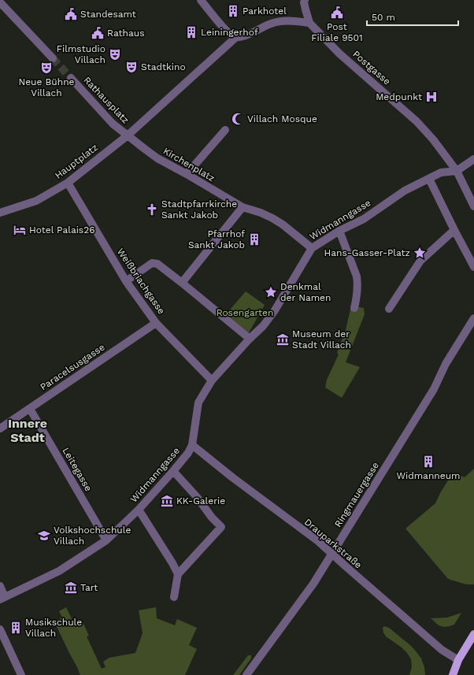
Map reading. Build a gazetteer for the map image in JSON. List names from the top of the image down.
{
  "streets": {
    "street": [
      "Postgasse",
      "Rathausplatz",
      "Hauptplatz",
      "Kirchenplatz",
      "Widmanngasse",
      "Weißbriachgasse",
      "Paracelsusgasse",
      "Leitegasse",
      "Ringmauergasse",
      "Drauparkstraße"
    ]
  },
  "crossings": [
    ["Postgasse", "Widmanngasse"],
    ["Rathausplatz", "Hauptplatz"],
    ["Rathausplatz", "Kirchenplatz"],
    ["Hauptplatz", "Kirchenplatz"],
    ["Hauptplatz", "Weißbriachgasse"],
    ["Kirchenplatz", "Widmanngasse"],
    ["Widmanngasse", "Weißbriachgasse"],
    ["Widmanngasse", "Leitegasse"],
    ["Widmanngasse", "Drauparkstraße"],
    ["Weißbriachgasse", "Paracelsusgasse"],
    ["Paracelsusgasse", "Leitegasse"],
    ["Ringmauergasse", "Drauparkstraße"]
  ],
  "districts": ["Innere Stadt"],
  "parks": ["Rosengarten"],
  "places": {
    "building": [
      "Parkhotel",
      "Leiningerhof",
      "Pfarrhof Sankt Jakob",
      "Widmanneum",
      "Musikschule Villach"
    ],
    "public building": ["Post Filiale 9501", "Standesamt", "Rathaus"],
    "theatre": ["Filmstudio Villach", "Stadtkino", "Neue Bühne Villach"],
    "hospital": ["Medpunkt"],
    "mosque": ["Villach Mosque"],
    "church": ["Stadtpfarrkirche Sankt Jakob"],
    "hotel": ["Hotel Palais26"],
    "place": ["Hans-Gasser-Platz", "Denkmal der Namen"],
    "museum": ["Museum der Stadt Villach", "KK-Galerie", "Tart"],
    "school or university": ["Volkshochschule Villach"]
  },
  "scale_bar": "50 m"
}
